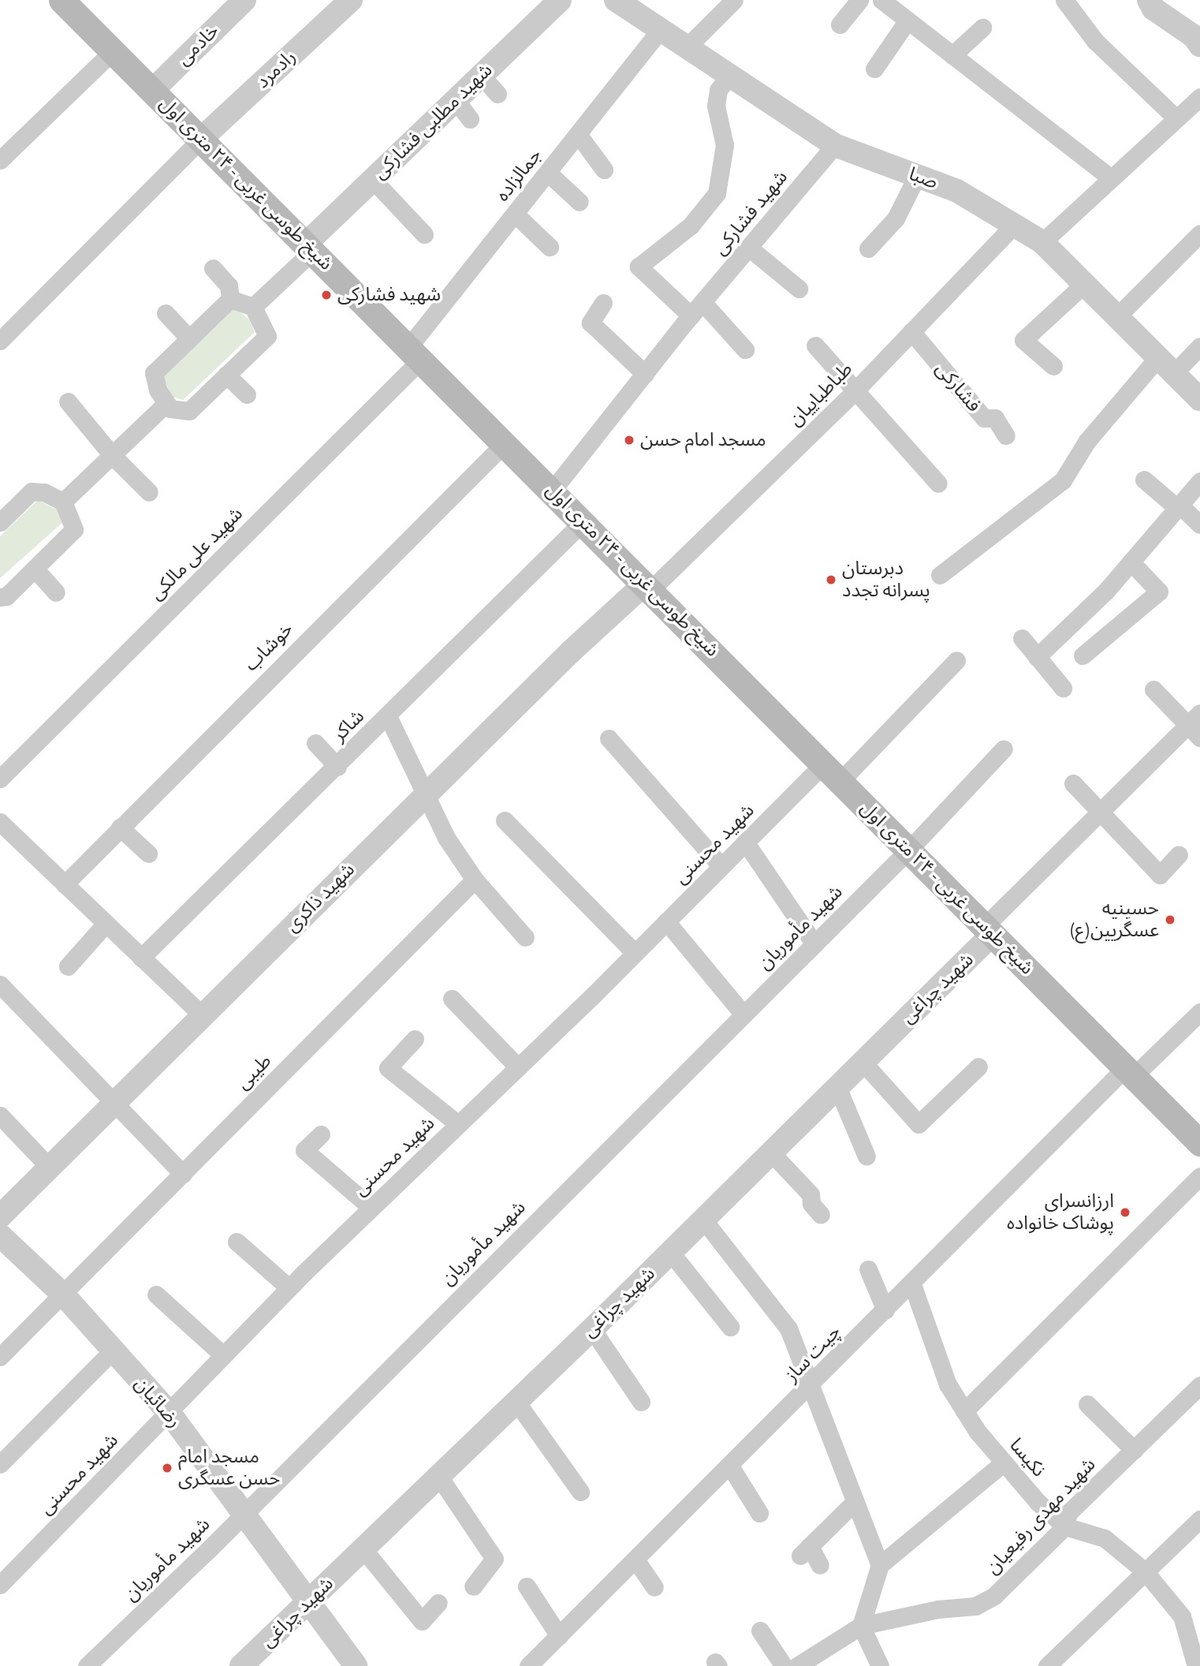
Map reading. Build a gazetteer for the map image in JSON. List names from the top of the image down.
{
  "streets": {
    "main road": ["شیخ طوسی غربی - ۲۴ متری اول"],
    "street": [
      "خادمی",
      "رادمرد",
      "شهید مطلبی فشارکی",
      "جمالزاده",
      "صبا",
      "شهید فشارکی",
      "فشارکی",
      "طباطباییان",
      "شهید علی مالکی",
      "خوشاب",
      "شاکر",
      "شهید محسنی",
      "شهید ذاکری",
      "شهید مأموریان",
      "شهید چراغی",
      "طیبی",
      "چیت ساز",
      "رضائیان",
      "نکیسا",
      "شهید مهدی رفیعیان"
    ]
  },
  "crossings": [
    ["خادمی", "شیخ طوسی غربی - ۲۴ متری اول"],
    ["رادمرد", "شیخ طوسی غربی - ۲۴ متری اول"],
    ["شهید مطلبی فشارکی", "شیخ طوسی غربی - ۲۴ متری اول"],
    ["جمالزاده", "صبا"],
    ["جمالزاده", "شیخ طوسی غربی - ۲۴ متری اول"],
    ["جمالزاده", "شهید علی مالکی"],
    ["صبا", "شهید فشارکی"],
    ["صبا", "طباطباییان"],
    ["شیخ طوسی غربی - ۲۴ متری اول", "شهید فشارکی"],
    ["شیخ طوسی غربی - ۲۴ متری اول", "طباطباییان"],
    ["شیخ طوسی غربی - ۲۴ متری اول", "شهید علی مالکی"],
    ["شیخ طوسی غربی - ۲۴ متری اول", "خوشاب"],
    ["شیخ طوسی غربی - ۲۴ متری اول", "شاکر"],
    ["شیخ طوسی غربی - ۲۴ متری اول", "شهید محسنی"],
    ["شیخ طوسی غربی - ۲۴ متری اول", "شهید ذاکری"],
    ["شیخ طوسی غربی - ۲۴ متری اول", "شهید مأموریان"],
    ["شیخ طوسی غربی - ۲۴ متری اول", "شهید چراغی"],
    ["شیخ طوسی غربی - ۲۴ متری اول", "چیت ساز"],
    ["فشارکی", "طباطباییان"],
    ["طباطباییان", "شهید ذاکری"],
    ["شهید محسنی", "رضائیان"],
    ["شهید مأموریان", "رضائیان"],
    ["شهید چراغی", "رضائیان"],
    ["طیبی", "رضائیان"],
    ["چیت ساز", "نکیسا"],
    ["نکیسا", "شهید مهدی رفیعیان"]
  ],
  "places": [
    "شهید فشارکی",
    "مسجد امام حسن",
    "دبرستان پسرانه تجدد",
    "حسینیه عسگریین(ع)",
    "ارزانسرای پوشاک خانواده",
    "مسجد امام حسن عسگری"
  ]
}
